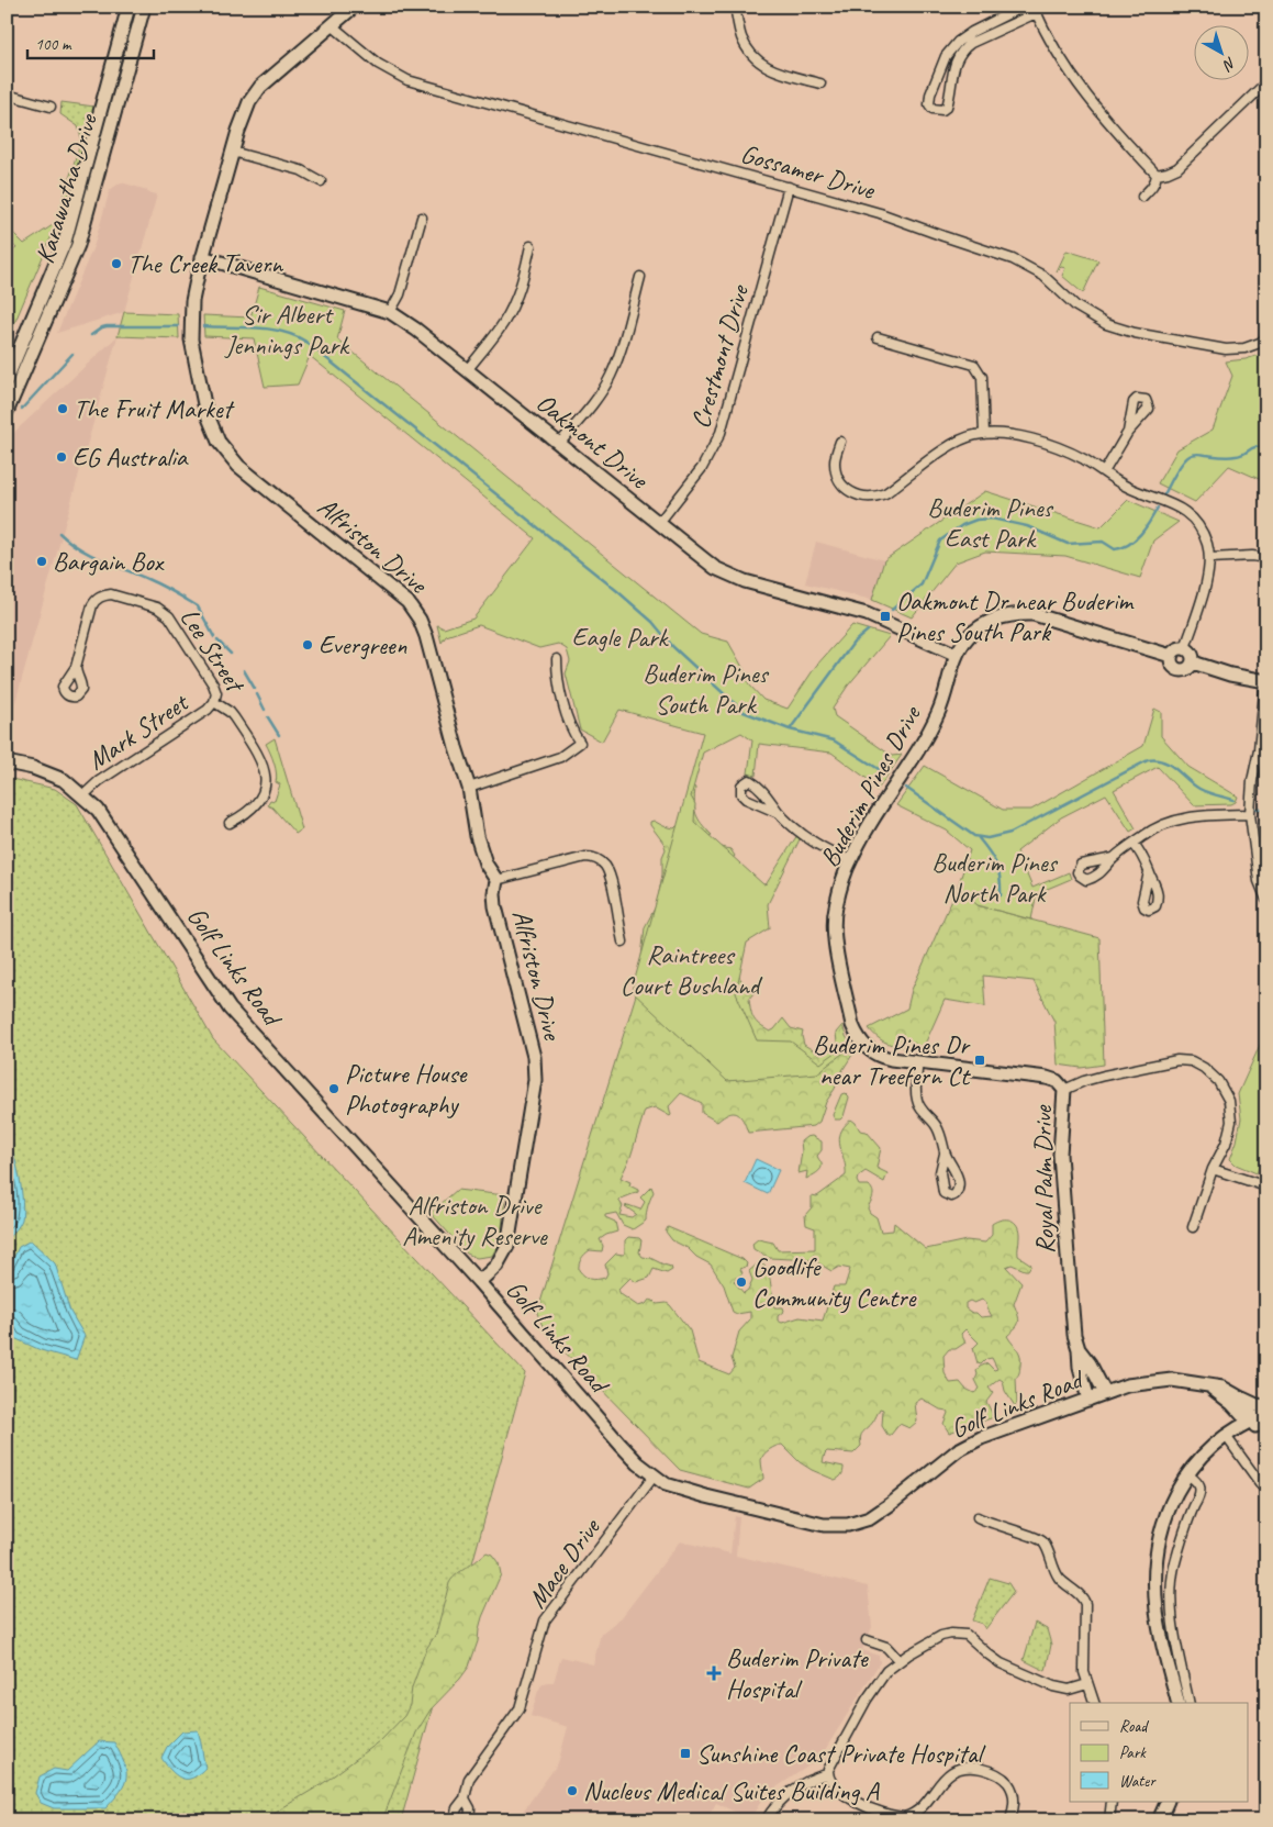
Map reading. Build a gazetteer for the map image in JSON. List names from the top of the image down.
{
  "streets": {
    "street": [
      "Gossamer Drive",
      "Karawatha Drive",
      "Crestmont Drive",
      "Oakmont Drive",
      "Alfriston Drive",
      "Lee Street",
      "Mark Street",
      "Buderim Pines Drive",
      "Golf Links Road",
      "Royal Palm Drive",
      "Mace Drive"
    ]
  },
  "crossings": [
    ["Gossamer Drive", "Crestmont Drive"],
    ["Gossamer Drive", "Alfriston Drive"],
    ["Crestmont Drive", "Oakmont Drive"],
    ["Oakmont Drive", "Alfriston Drive"],
    ["Oakmont Drive", "Buderim Pines Drive"],
    ["Alfriston Drive", "Golf Links Road"],
    ["Lee Street", "Mark Street"],
    ["Mark Street", "Golf Links Road"],
    ["Buderim Pines Drive", "Royal Palm Drive"],
    ["Golf Links Road", "Royal Palm Drive"],
    ["Golf Links Road", "Mace Drive"]
  ],
  "parks": [
    "Sir Albert Jennings Park",
    "Buderim Pines East Park",
    "Eagle Park",
    "Buderim Pines South Park",
    "Buderim Pines North Park",
    "Raintrees Court Bushland",
    "Alfriston Drive Amenity Reserve"
  ],
  "places": {
    "other": [
      "The Creek Tavern",
      "The Fruit Market",
      "EG Australia",
      "Bargain Box",
      "Evergreen",
      "Picture House Photography",
      "Goodlife Community Centre",
      "Nucleus Medical Suites Building A"
    ],
    "transit": ["Oakmont Dr near Buderim Pines South Park", "Buderim Pines Dr near Treefern Ct", "Sunshine Coast Private Hospital"],
    "health": ["Buderim Private Hospital"]
  },
  "legend": ["Road", "Park", "Water"],
  "scale_bar": "100 m",
  "north": "bottom right"
}
